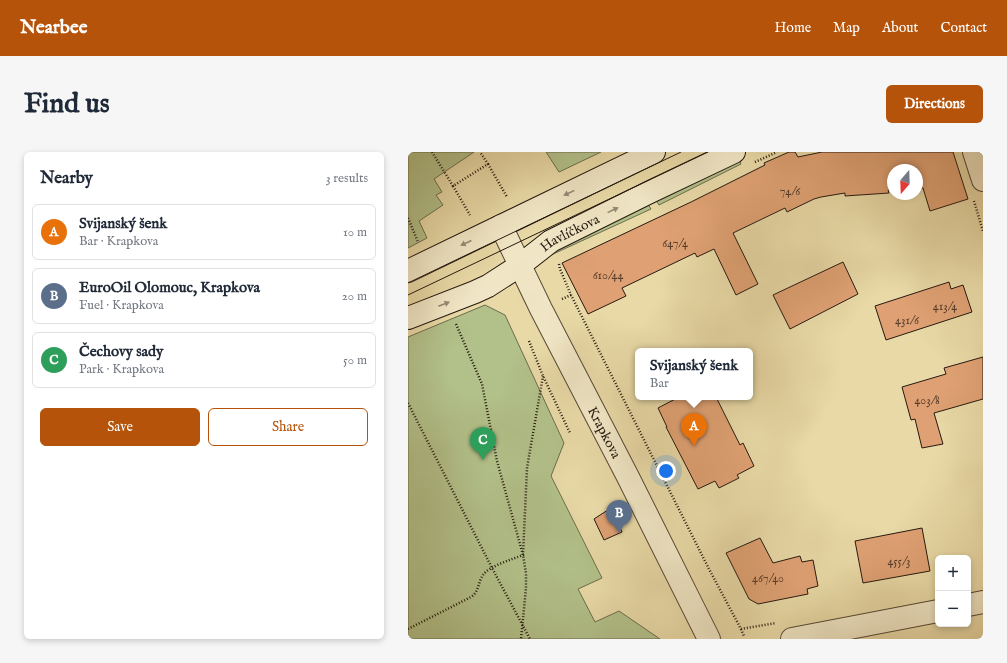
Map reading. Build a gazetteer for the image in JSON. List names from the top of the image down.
{
  "streets": {
    "street": ["Havlíčkova", "Krapkova"]
  },
  "crossings": [
    ["Havlíčkova", "Krapkova"]
  ],
  "house_numbers": [
    "74/6",
    "647/4",
    "610/44",
    "413/4",
    "431/6",
    "403/8",
    "455/3",
    "467/40"
  ],
  "north": "bottom",
  "page": {
    "header": "Nearbee",
    "nav": [
      "Home",
      "Map",
      "About",
      "Contact"
    ],
    "buttons": [
      "Directions",
      ["Save", "Share"]
    ],
    "title": "Find us",
    "heading": ["Nearby", "3 results"],
    "list": [
      {
        "mark": "A",
        "name": "Svijanský šenk",
        "note": "Bar · Krapkova",
        "value": "10 m"
      },
      {
        "mark": "B",
        "name": "EuroOil Olomouc, Krapkova",
        "note": "Fuel · Krapkova",
        "value": "20 m"
      },
      {
        "mark": "C",
        "name": "Čechovy sady",
        "note": "Park · Krapkova",
        "value": "50 m"
      }
    ],
    "popup": ["Svijanský šenk", "Bar"],
    "pins": ["A", "C", "B"],
    "map_buttons": ["+", "−"]
  }
}
